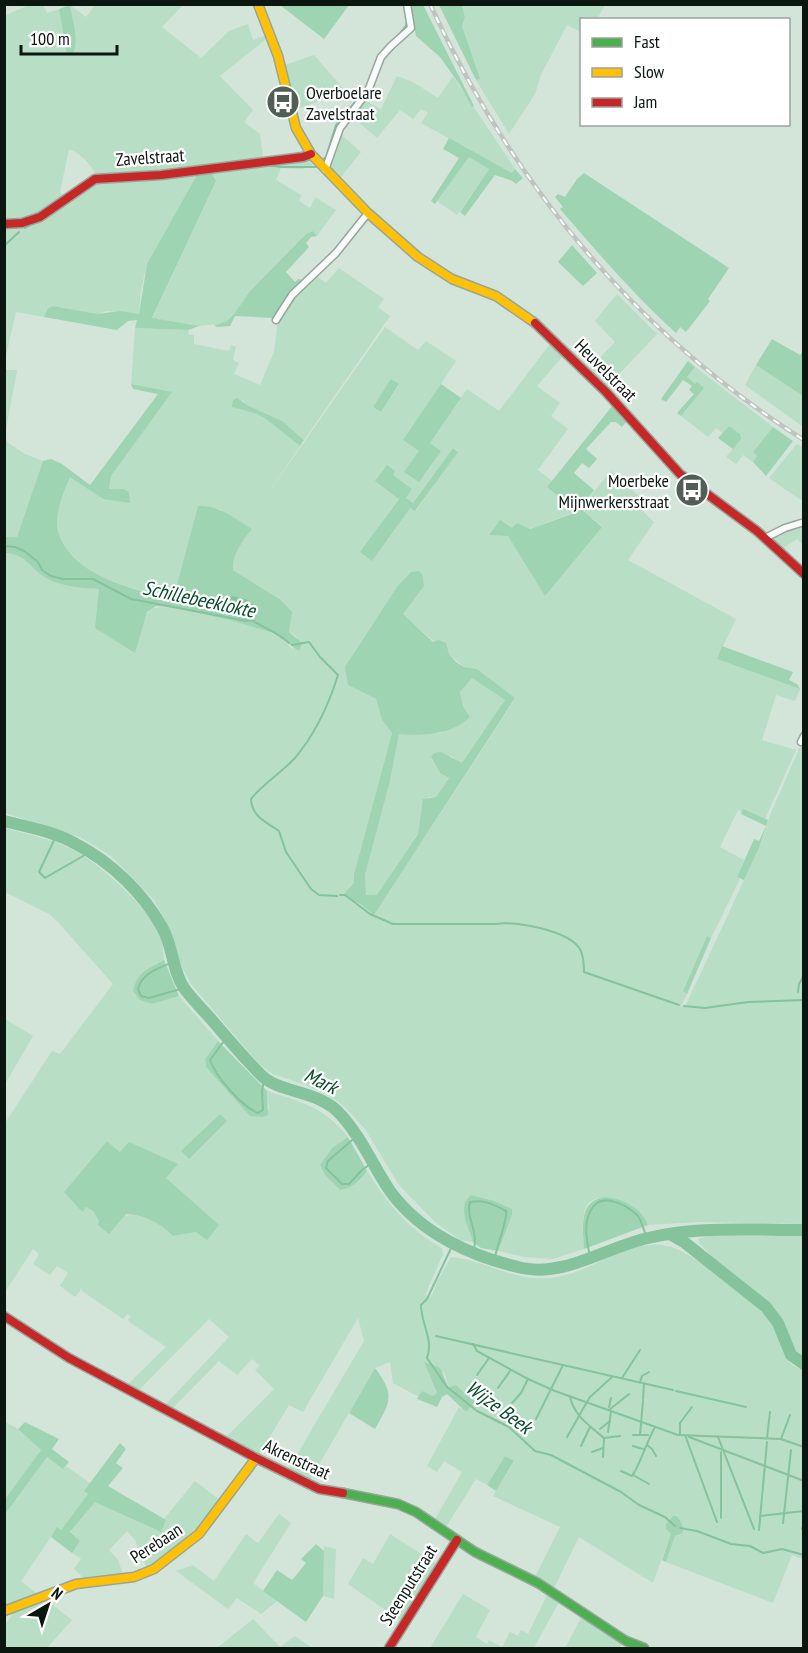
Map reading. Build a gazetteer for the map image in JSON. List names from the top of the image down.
{
  "streets": {
    "street": [
      "Zavelstraat",
      "Heuvelstraat",
      "Akrenstraat",
      "Perebaan",
      "Steenputstraat"
    ]
  },
  "crossings": [
    ["Zavelstraat", "Heuvelstraat"],
    ["Akrenstraat", "Perebaan"],
    ["Akrenstraat", "Steenputstraat"]
  ],
  "water": ["Schillebeeklokte", "Mark", "Wijze Beek"],
  "places": {
    "bus stop": ["Overboelare Zavelstraat", "Moerbeke Mijnwerkersstraat"]
  },
  "legend": ["Fast", "Slow", "Jam"],
  "scale_bar": "100 m",
  "north": "top right"
}
